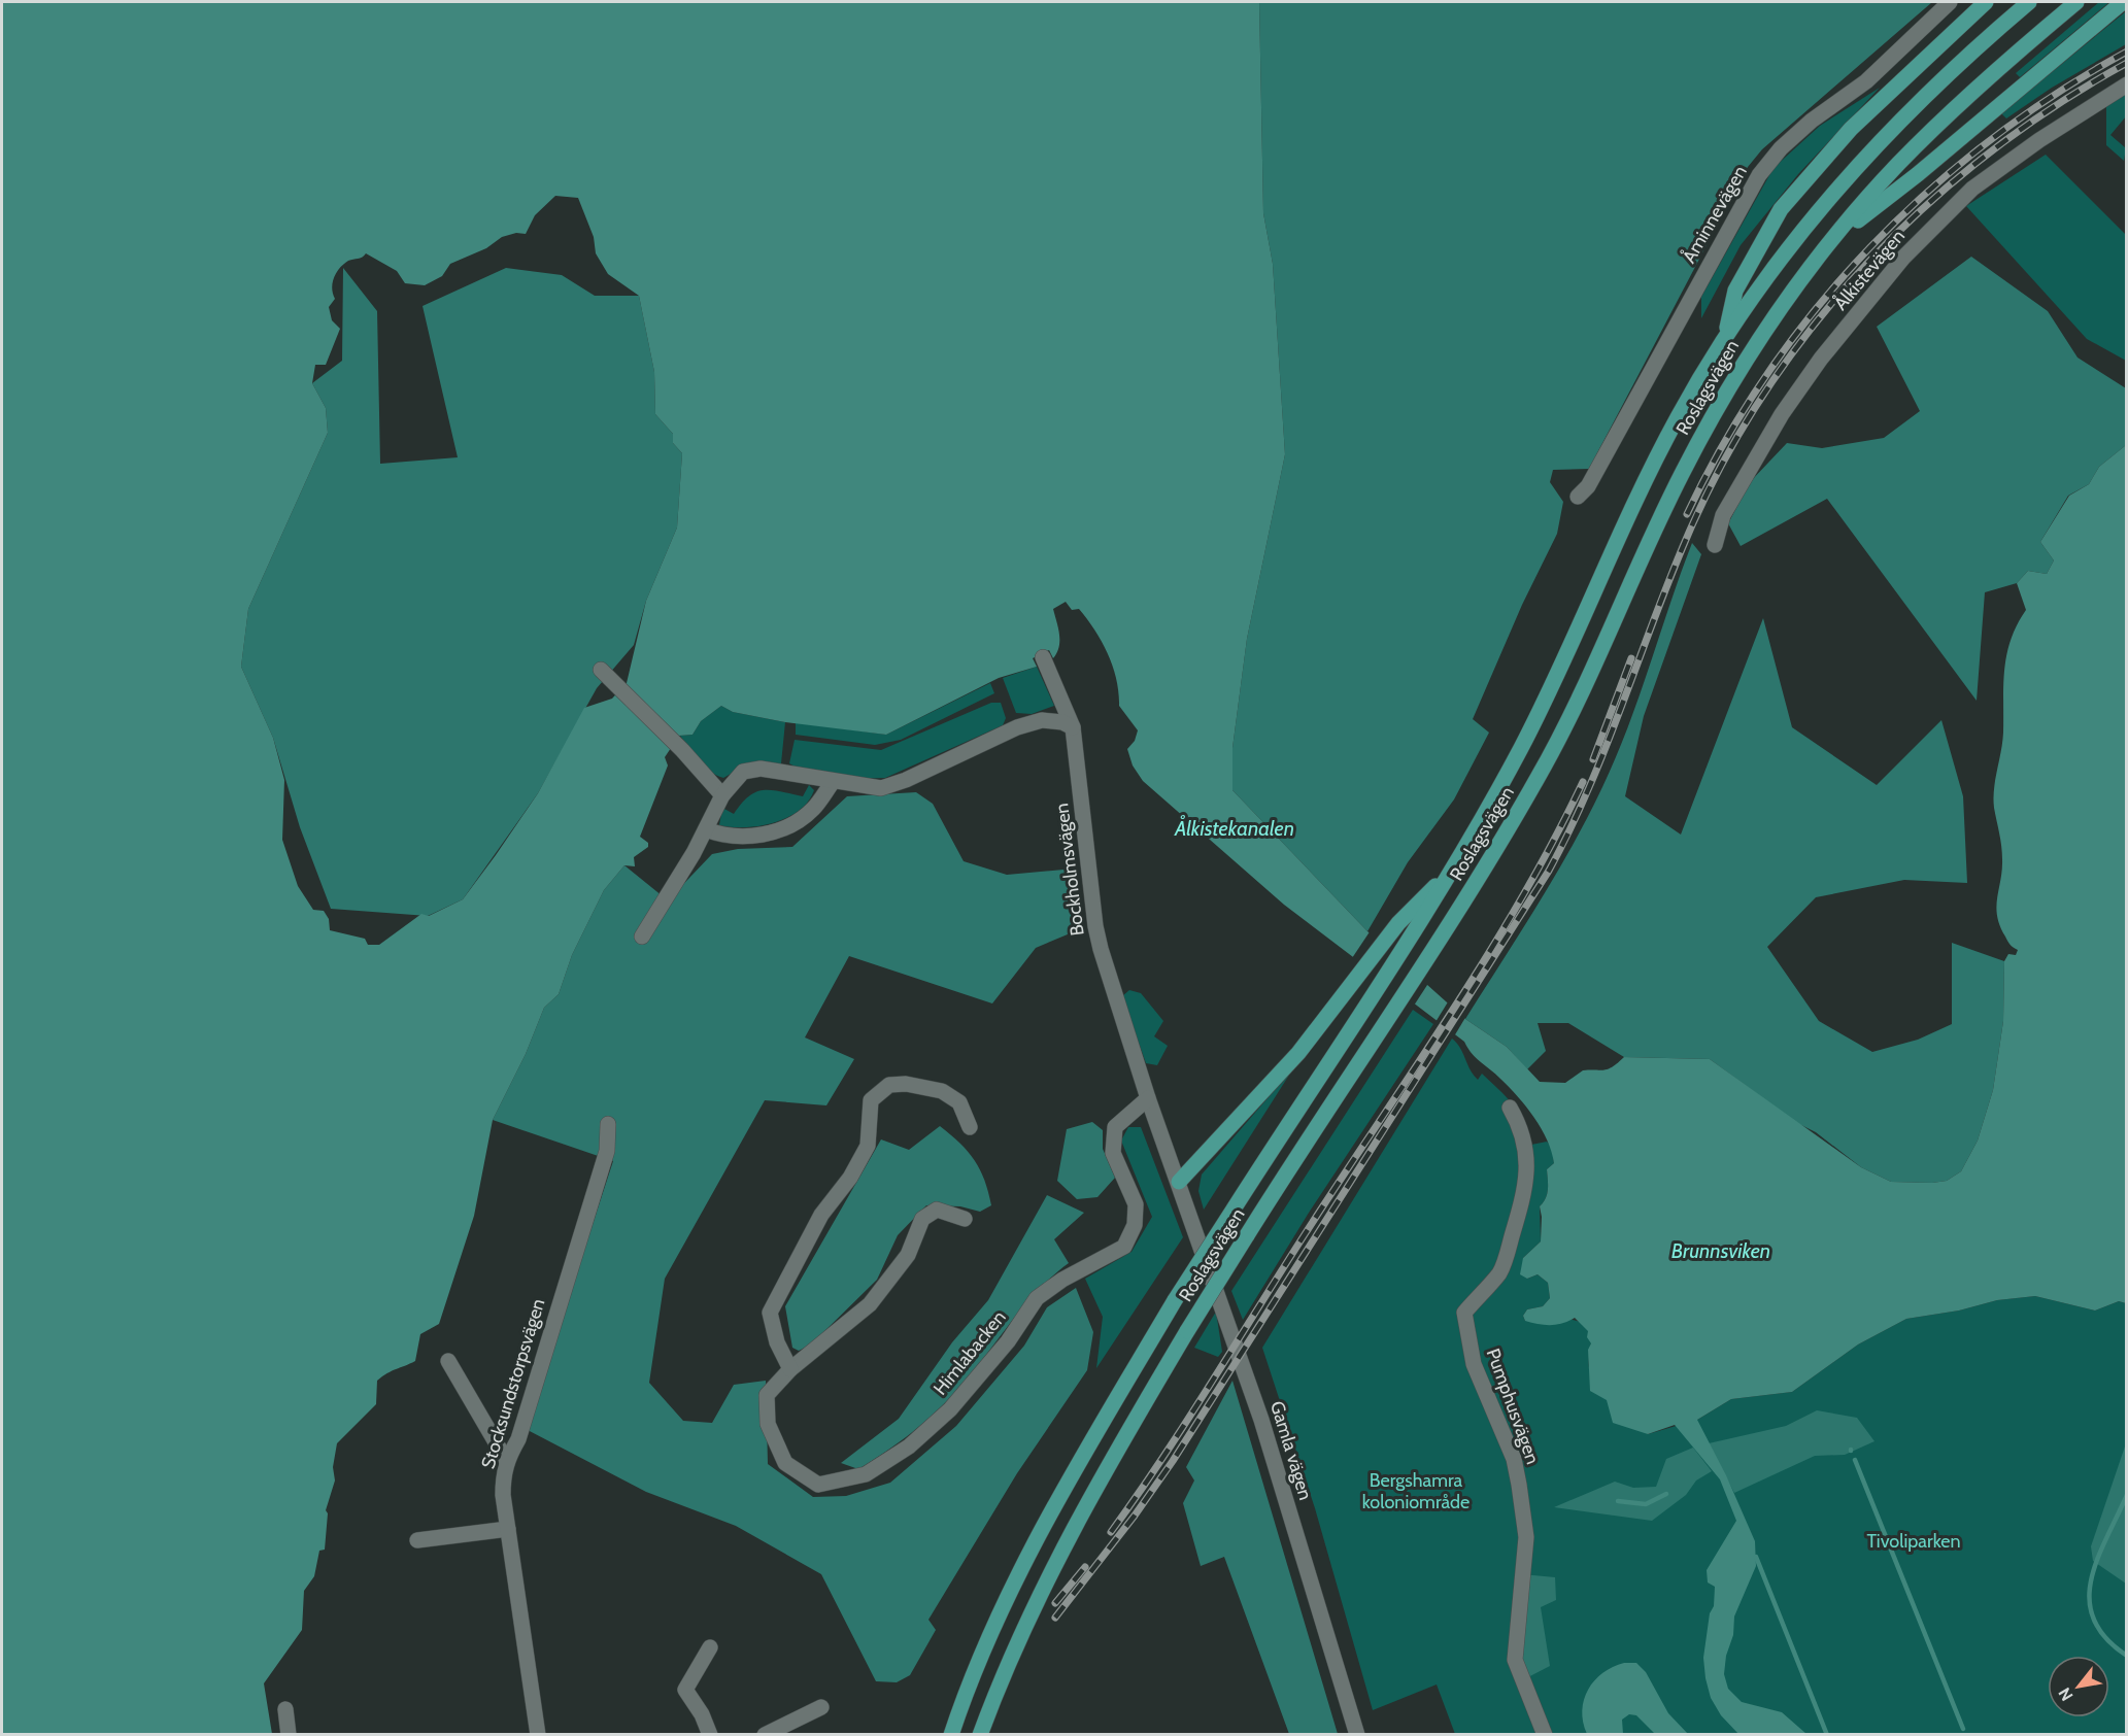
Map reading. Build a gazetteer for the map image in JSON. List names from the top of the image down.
{
  "streets": {
    "main road": ["Roslagsvägen"],
    "street": [
      "Åminnevägen",
      "Ålkistevägen",
      "Bockholmsvägen",
      "Himlabacken",
      "Stocksundstorpsvägen",
      "Pumphusvägen",
      "Gamla vägen"
    ]
  },
  "crossings": [
    ["Bockholmsvägen", "Himlabacken"],
    ["Bockholmsvägen", "Gamla vägen"]
  ],
  "water": ["Ålkistekanalen", "Brunnsviken"],
  "parks": ["Bergshamra koloniområde", "Tivoliparken"],
  "north": "bottom left"
}
